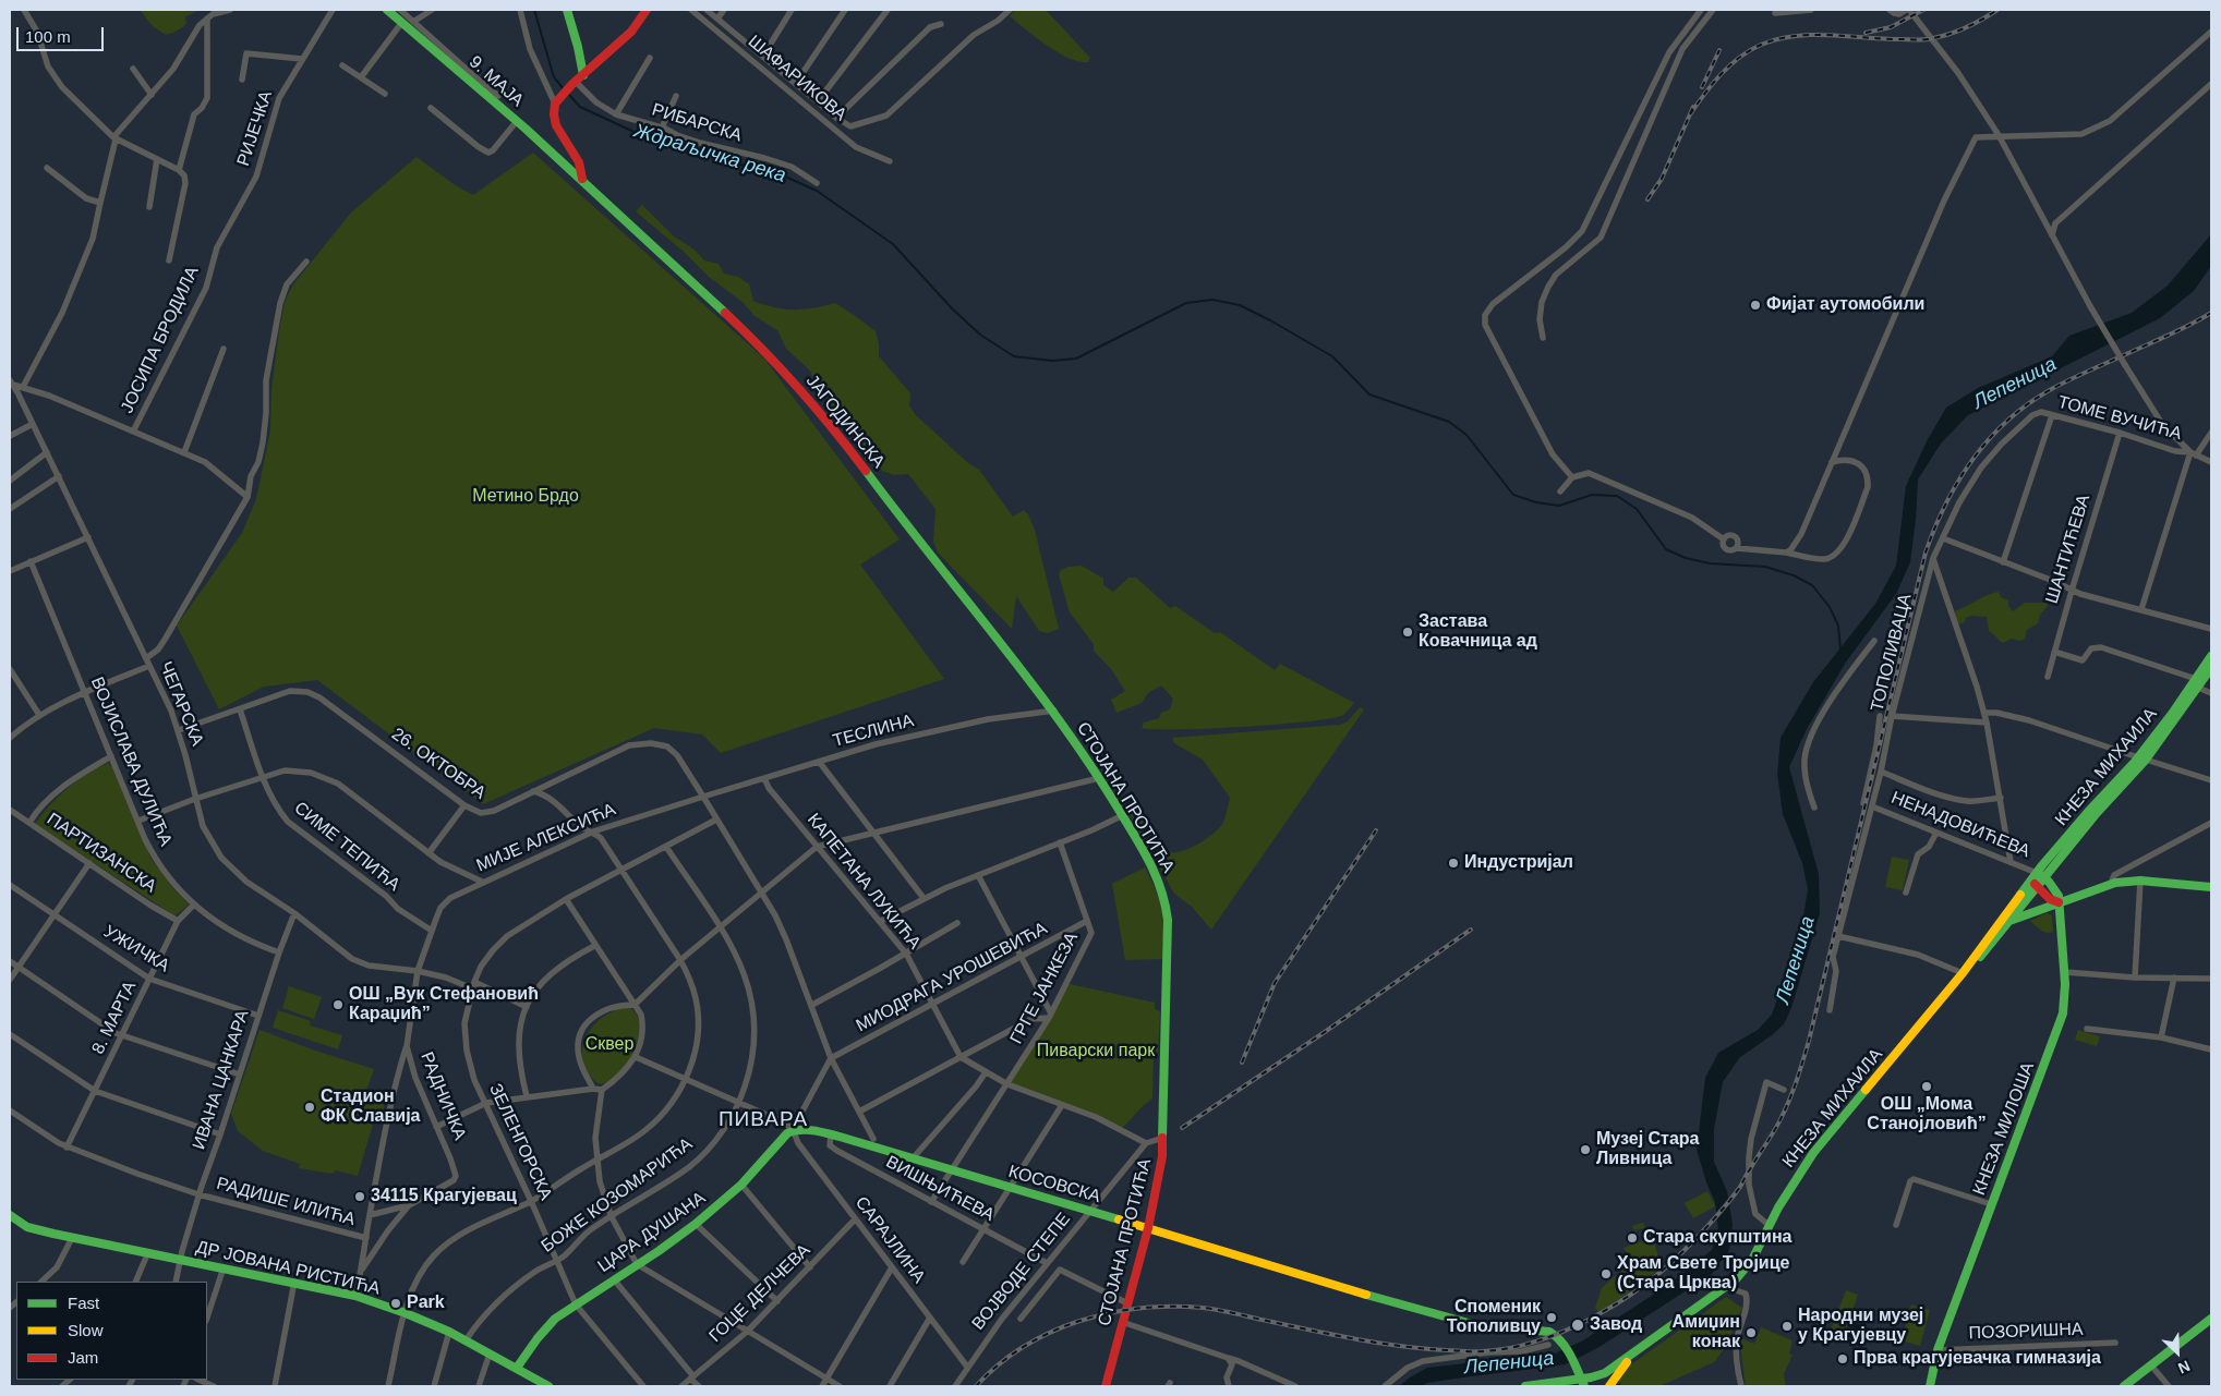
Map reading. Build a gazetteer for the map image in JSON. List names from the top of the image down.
{
  "streets": {
    "street": [
      "ШАФАРИКОВА",
      "9. МАЈА",
      "РИБАРСКА",
      "РИЈЕЧКА",
      "ЈОСИПА БРОДИЛА",
      "ТОМЕ ВУЧИЋА",
      "ЈАГОДИНСКА",
      "ШАНТИЋЕВА",
      "ТОПОЛИВАЦА",
      "ЧЕГАРСКА",
      "ТЕСЛИНА",
      "ВОЈИСЛАВА ДУЛИЋА",
      "26. ОКТОБРА",
      "КНЕЗА МИХАИЛА",
      "СТОЈАНА ПРОТИЋА",
      "НЕНАДОВИЋЕВА",
      "МИЈЕ АЛЕКСИЋА",
      "СИМЕ ТЕПИЋА",
      "ПАРТИЗАНСКА",
      "КАПЕТАНА ЛУКИЋА",
      "УЖИЧКА",
      "МИОДРАГА УРОШЕВИЋА",
      "ГРГЕ ЈАНКЕЗА",
      "8. МАРТА",
      "ИВАНА ЦАНКАРА",
      "РАДНИЧКА",
      "КНЕЗА МИЛОША",
      "ЗЕЛЕНГОРСКА",
      "КОСОВСКА",
      "ВИШЊИЋЕВА",
      "БОЖЕ КОЗОМАРИЋА",
      "РАДИШЕ ИЛИЋА",
      "ЦАРА ДУШАНА",
      "САРАЈЛИНА",
      "ДР ЈОВАНА РИСТИЋА",
      "ВОЈВОДЕ СТЕПЕ",
      "ГОЦЕ ДЕЛЧЕВА",
      "ПОЗОРИШНА"
    ]
  },
  "crossings": [
    ["9. МАЈА", "ЈАГОДИНСКА"],
    ["РИЈЕЧКА", "ЈОСИПА БРОДИЛА"],
    ["ТОМЕ ВУЧИЋА", "ШАНТИЋЕВА"],
    ["ТОМЕ ВУЧИЋА", "ТОПОЛИВАЦА"],
    ["ЈАГОДИНСКА", "ТЕСЛИНА"],
    ["ЈАГОДИНСКА", "СТОЈАНА ПРОТИЋА"],
    ["ТОПОЛИВАЦА", "НЕНАДОВИЋЕВА"],
    ["ЧЕГАРСКА", "МИЈЕ АЛЕКСИЋА"],
    ["ЧЕГАРСКА", "ИВАНА ЦАНКАРА"],
    ["ЧЕГАРСКА", "РАДНИЧКА"],
    ["ЧЕГАРСКА", "ЗЕЛЕНГОРСКА"],
    ["ТЕСЛИНА", "26. ОКТОБРА"],
    ["ТЕСЛИНА", "СТОЈАНА ПРОТИЋА"],
    ["ТЕСЛИНА", "МИЈЕ АЛЕКСИЋА"],
    ["ТЕСЛИНА", "КАПЕТАНА ЛУКИЋА"],
    ["ВОЈИСЛАВА ДУЛИЋА", "8. МАРТА"],
    ["ВОЈИСЛАВА ДУЛИЋА", "ИВАНА ЦАНКАРА"],
    ["26. ОКТОБРА", "МИЈЕ АЛЕКСИЋА"],
    ["26. ОКТОБРА", "СИМЕ ТЕПИЋА"],
    ["26. ОКТОБРА", "МИОДРАГА УРОШЕВИЋА"],
    ["26. ОКТОБРА", "ЗЕЛЕНГОРСКА"],
    ["26. ОКТОБРА", "ЦАРА ДУШАНА"],
    ["КНЕЗА МИХАИЛА", "НЕНАДОВИЋЕВА"],
    ["КНЕЗА МИХАИЛА", "КОСОВСКА"],
    ["СТОЈАНА ПРОТИЋА", "КОСОВСКА"],
    ["МИЈЕ АЛЕКСИЋА", "СИМЕ ТЕПИЋА"],
    ["МИЈЕ АЛЕКСИЋА", "РАДНИЧКА"],
    ["ПАРТИЗАНСКА", "8. МАРТА"],
    ["КАПЕТАНА ЛУКИЋА", "МИОДРАГА УРОШЕВИЋА"],
    ["УЖИЧКА", "8. МАРТА"],
    ["УЖИЧКА", "ИВАНА ЦАНКАРА"],
    ["МИОДРАГА УРОШЕВИЋА", "ГРГЕ ЈАНКЕЗА"],
    ["МИОДРАГА УРОШЕВИЋА", "ЦАРА ДУШАНА"],
    ["ГРГЕ ЈАНКЕЗА", "КОСОВСКА"],
    ["ГРГЕ ЈАНКЕЗА", "ВИШЊИЋЕВА"],
    ["8. МАРТА", "РАДИШЕ ИЛИЋА"],
    ["ИВАНА ЦАНКАРА", "РАДИШЕ ИЛИЋА"],
    ["ИВАНА ЦАНКАРА", "ДР ЈОВАНА РИСТИЋА"],
    ["КНЕЗА МИЛОША", "ПОЗОРИШНА"],
    ["ЗЕЛЕНГОРСКА", "БОЖЕ КОЗОМАРИЋА"],
    ["ЗЕЛЕНГОРСКА", "ЦАРА ДУШАНА"],
    ["КОСОВСКА", "ВИШЊИЋЕВА"],
    ["КОСОВСКА", "БОЖЕ КОЗОМАРИЋА"],
    ["КОСОВСКА", "ЦАРА ДУШАНА"],
    ["КОСОВСКА", "САРАЈЛИНА"],
    ["КОСОВСКА", "ВОЈВОДЕ СТЕПЕ"],
    ["ВИШЊИЋЕВА", "ВОЈВОДЕ СТЕПЕ"],
    ["БОЖЕ КОЗОМАРИЋА", "ДР ЈОВАНА РИСТИЋА"],
    ["ЦАРА ДУШАНА", "САРАЈЛИНА"],
    ["ЦАРА ДУШАНА", "ДР ЈОВАНА РИСТИЋА"],
    ["САРАЈЛИНА", "ВОЈВОДЕ СТЕПЕ"],
    ["САРАЈЛИНА", "ГОЦЕ ДЕЛЧЕВА"]
  ],
  "districts": ["ПИВАРА"],
  "water": ["Ждраљичка река", "Лепеница"],
  "parks": ["Метино Брдо", "Сквер", "Пиварски парк"],
  "places": [
    "Фијат аутомобили",
    "Застава Ковачница ад",
    "Индустријал",
    "ОШ „Вук Стефановић Караџић”",
    "ОШ „Мома Станојловић”",
    "Стадион ФК Славија",
    "Музеј Стара Ливница",
    "34115 Крагујевац",
    "Стара скупштина",
    "Храм Свете Тројице (Стара Црква)",
    "Park",
    "Споменик Тополивцу",
    "Завод",
    "Народни музеј у Крагујевцу",
    "Амиџин конак",
    "Прва крагујевачка гимназија"
  ],
  "legend": ["Fast", "Slow", "Jam"],
  "scale_bar": "100 m",
  "north": "bottom right"
}
